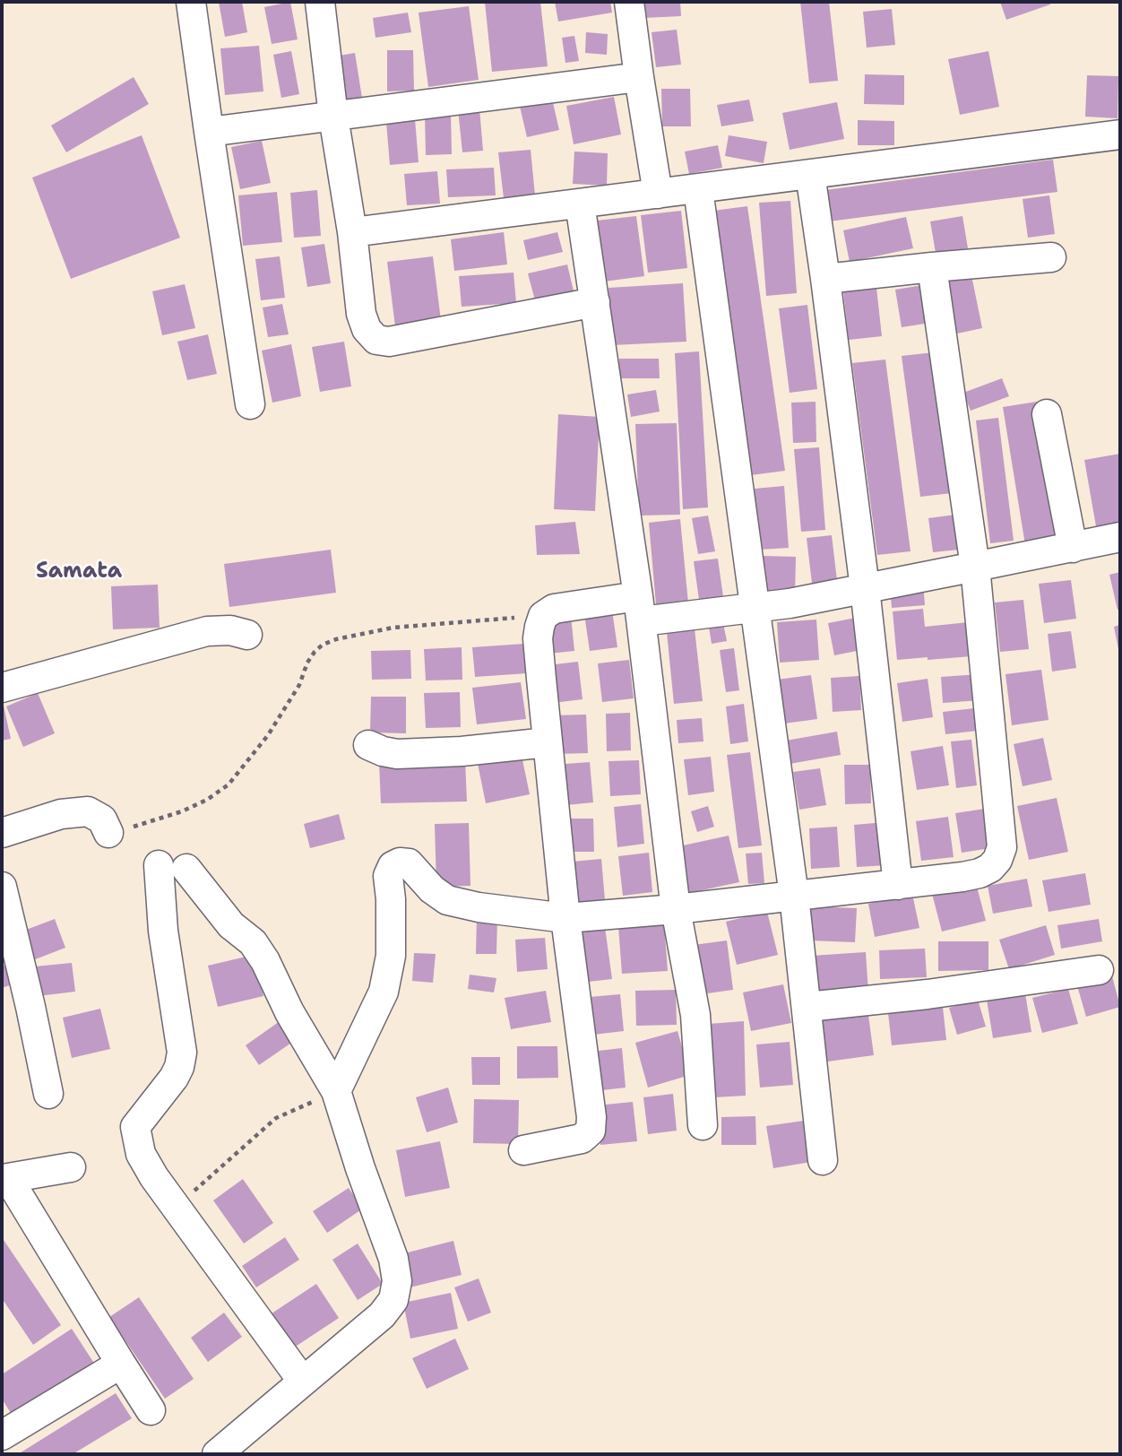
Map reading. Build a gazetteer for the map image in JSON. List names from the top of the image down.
{
  "districts": ["Samata"]
}
